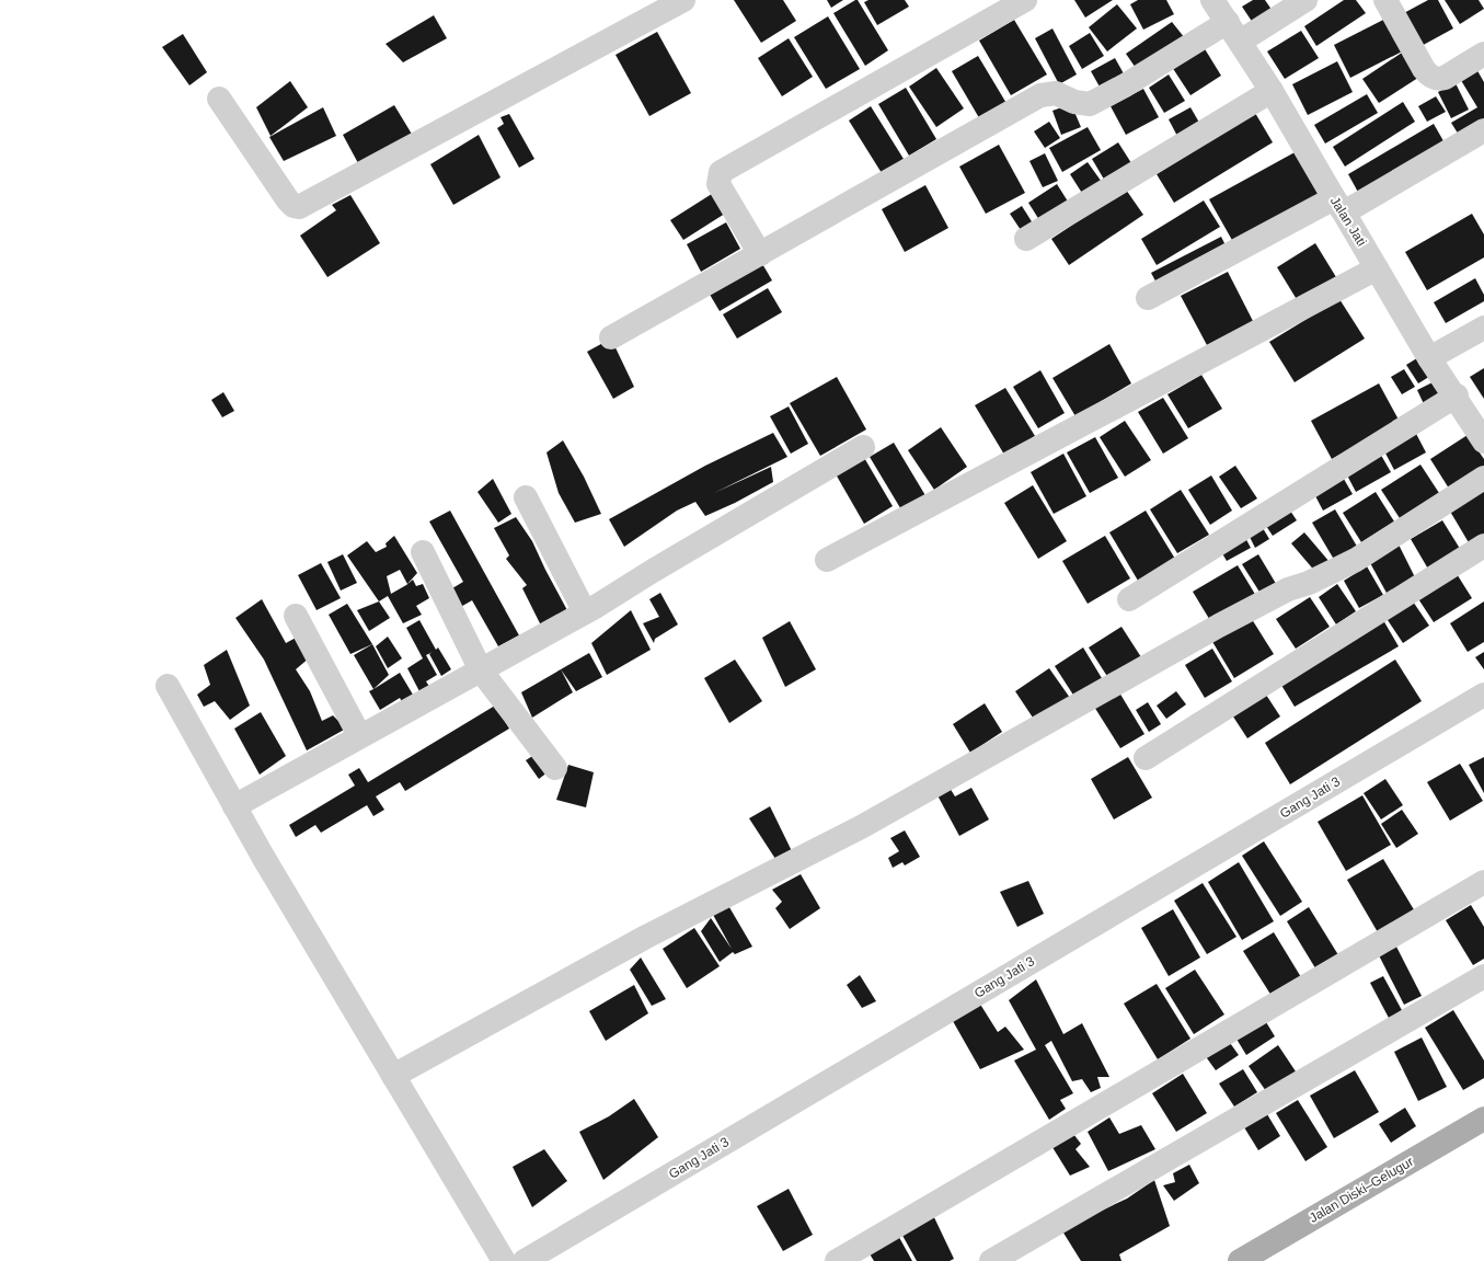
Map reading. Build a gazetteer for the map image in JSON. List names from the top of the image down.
{
  "streets": {
    "main road": ["Jalan Diski–Gelugur"],
    "street": ["Jalan Jati", "Gang Jati 3"]
  }
}
